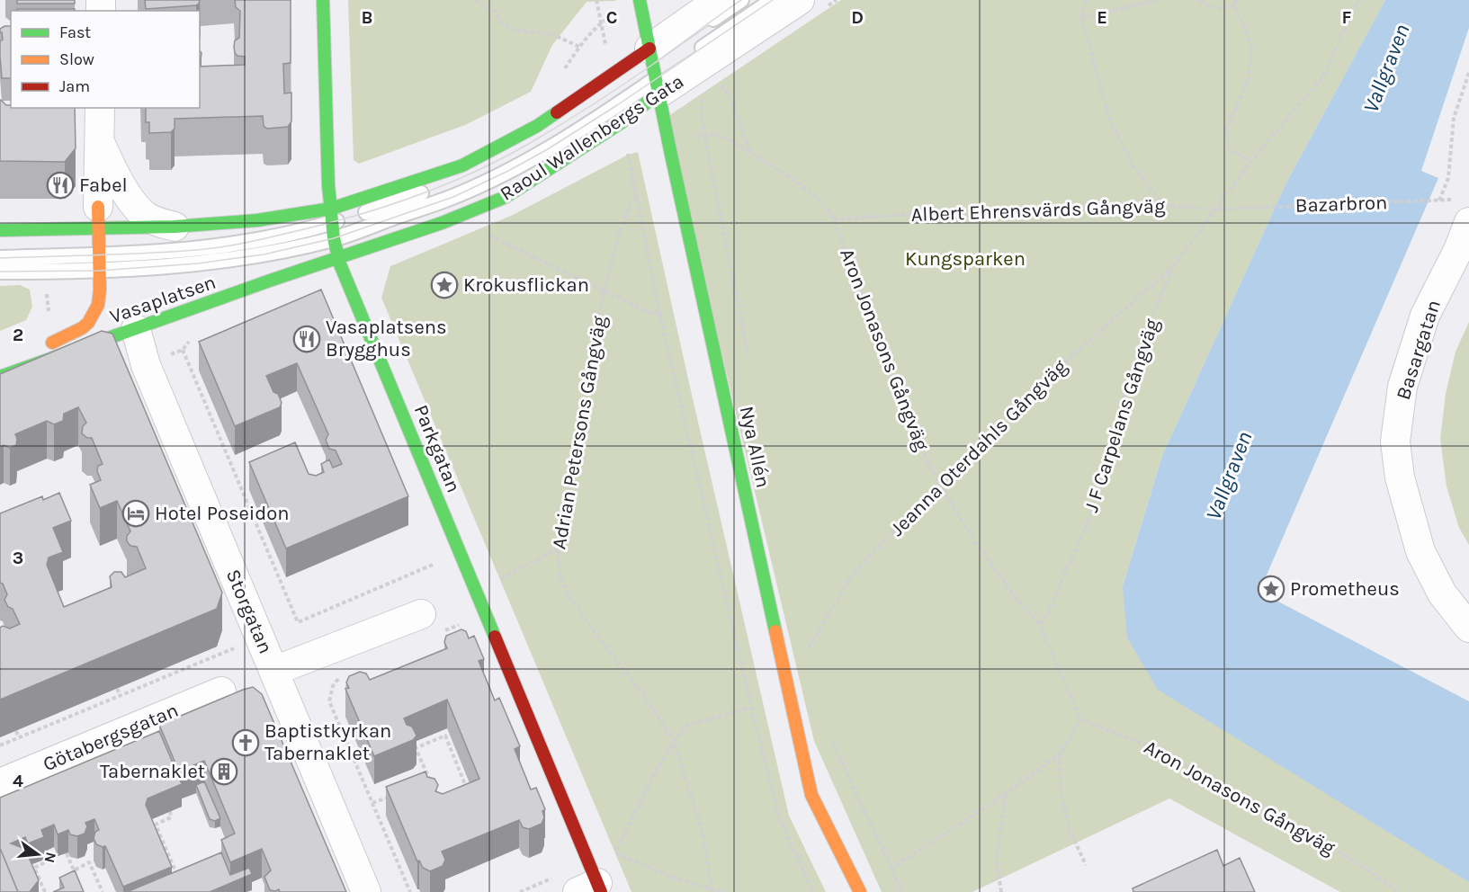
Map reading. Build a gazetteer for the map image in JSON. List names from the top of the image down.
{
  "streets": {
    "main road": [
      "Raoul Wallenbergs Gata",
      "Vasaplatsen",
      "Nya Allén",
      "Parkgatan"
    ],
    "street": ["Basargatan", "Storgatan", "Götabergsgatan"],
    "path": [
      "Bazarbron",
      "Albert Ehrensvärds Gångväg",
      "Aron Jonasons Gångväg",
      "J F Carpelans Gångväg",
      "Adrian Petersons Gångväg",
      "Jeanna Oterdahls Gångväg"
    ]
  },
  "crossings": [
    ["Raoul Wallenbergs Gata", "Vasaplatsen"],
    ["Raoul Wallenbergs Gata", "Nya Allén"],
    ["Raoul Wallenbergs Gata", "Parkgatan"],
    ["Bazarbron", "Albert Ehrensvärds Gångväg"],
    ["Albert Ehrensvärds Gångväg", "Aron Jonasons Gångväg"],
    ["Albert Ehrensvärds Gångväg", "J F Carpelans Gångväg"],
    ["Vasaplatsen", "Parkgatan"],
    ["Vasaplatsen", "Storgatan"],
    ["Aron Jonasons Gångväg", "J F Carpelans Gångväg"],
    ["Aron Jonasons Gångväg", "Jeanna Oterdahls Gångväg"],
    ["J F Carpelans Gångväg", "Jeanna Oterdahls Gångväg"]
  ],
  "water": ["Vallgraven"],
  "parks": ["Kungsparken"],
  "places": {
    "restaurant": ["Fabel", "Vasaplatsens Brygghus"],
    "place": ["Krokusflickan", "Prometheus"],
    "hotel": ["Hotel Poseidon"],
    "church": ["Baptistkyrkan Tabernaklet"],
    "building": ["Tabernaklet"]
  },
  "legend": ["Fast", "Slow", "Jam"],
  "north": "right",
  "grid": {
    "columns": [
      "B",
      "C",
      "D",
      "E",
      "F"
    ],
    "rows": ["2", "3", "4"]
  }
}
